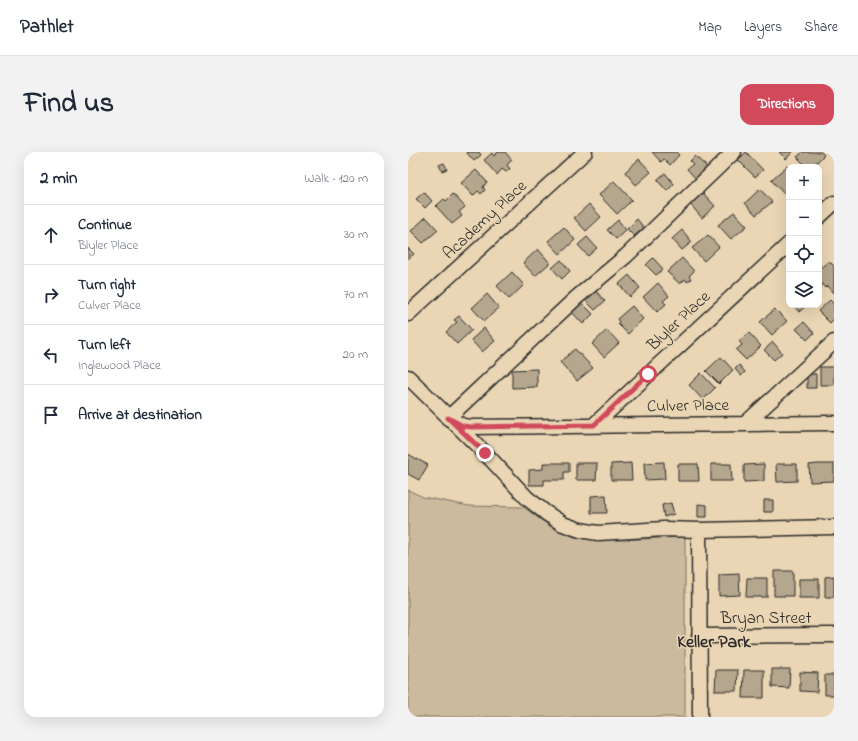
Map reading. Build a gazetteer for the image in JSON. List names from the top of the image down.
{
  "streets": {
    "street": [
      "Academy Place",
      "Blyler Place",
      "Culver Place",
      "Bryan Street"
    ]
  },
  "crossings": [
    ["Blyler Place", "Culver Place"]
  ],
  "districts": ["Keller Park"],
  "page": {
    "header": "Pathlet",
    "nav": ["Map", "Layers", "Share"],
    "title": "Find us",
    "buttons": "Directions",
    "heading": ["2 min", "Walk · 120 m"],
    "map_buttons": ["+", "−"],
    "list": [
      ["Continue", "Blyler Place", "30 m"],
      ["Turn right", "Culver Place", "70 m"],
      ["Turn left", "Inglewood Place", "20 m"],
      "Arrive at destination"
    ]
  }
}
